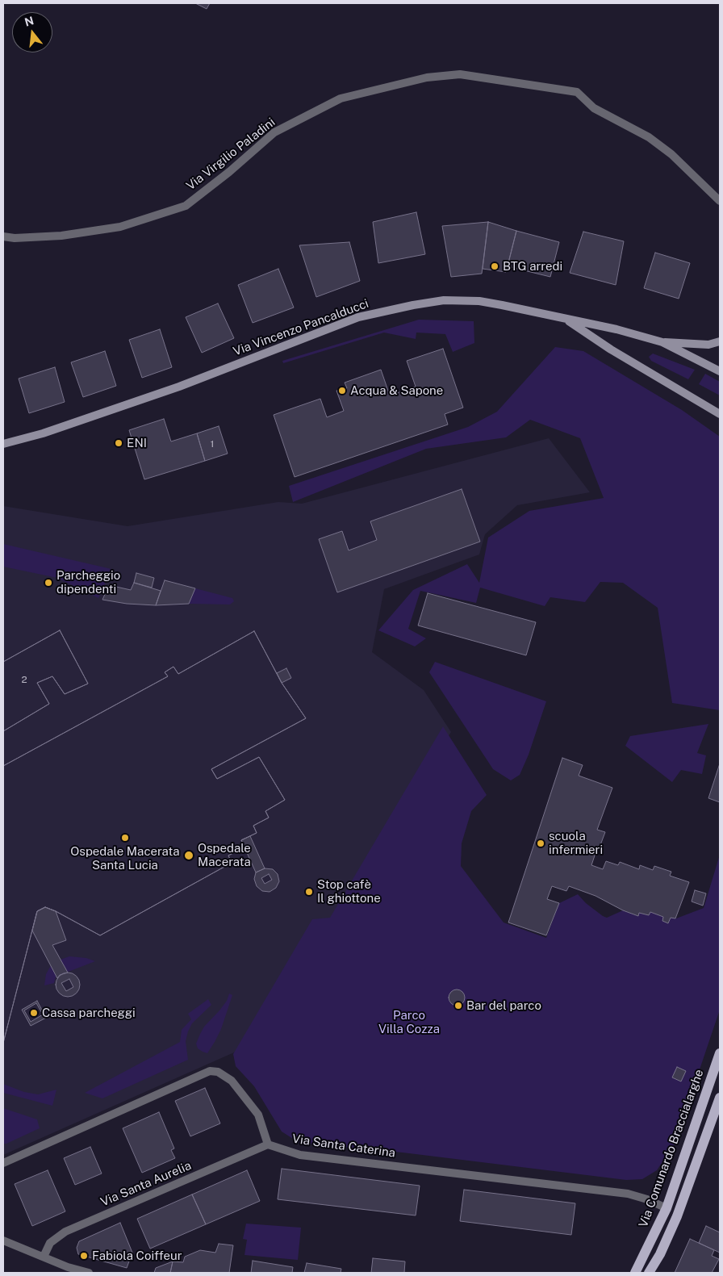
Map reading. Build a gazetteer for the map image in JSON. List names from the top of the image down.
{
  "streets": {
    "main road": ["Via Vincenzo Pancalducci", "Via Comunardo Braccialarghe"],
    "street": ["Via Virgilio Paladini", "Via Santa Caterina", "Via Santa Aurelia"]
  },
  "crossings": [
    ["Via Santa Caterina", "Via Comunardo Braccialarghe"],
    ["Via Santa Caterina", "Via Santa Aurelia"]
  ],
  "parks": ["Parco Villa Cozza"],
  "places": [
    "BTG arredi",
    "Acqua & Sapone",
    "ENI",
    "Parcheggio dipendenti",
    "Ospedale Macerata Santa Lucia",
    "scuola infermieri",
    "Ospedale Macerata",
    "Stop cafè Il ghiottone",
    "Bar del parco",
    "Cassa parcheggi",
    "Fabiola Coiffeur"
  ],
  "house_numbers": ["1", "2"],
  "north": "top"
}
